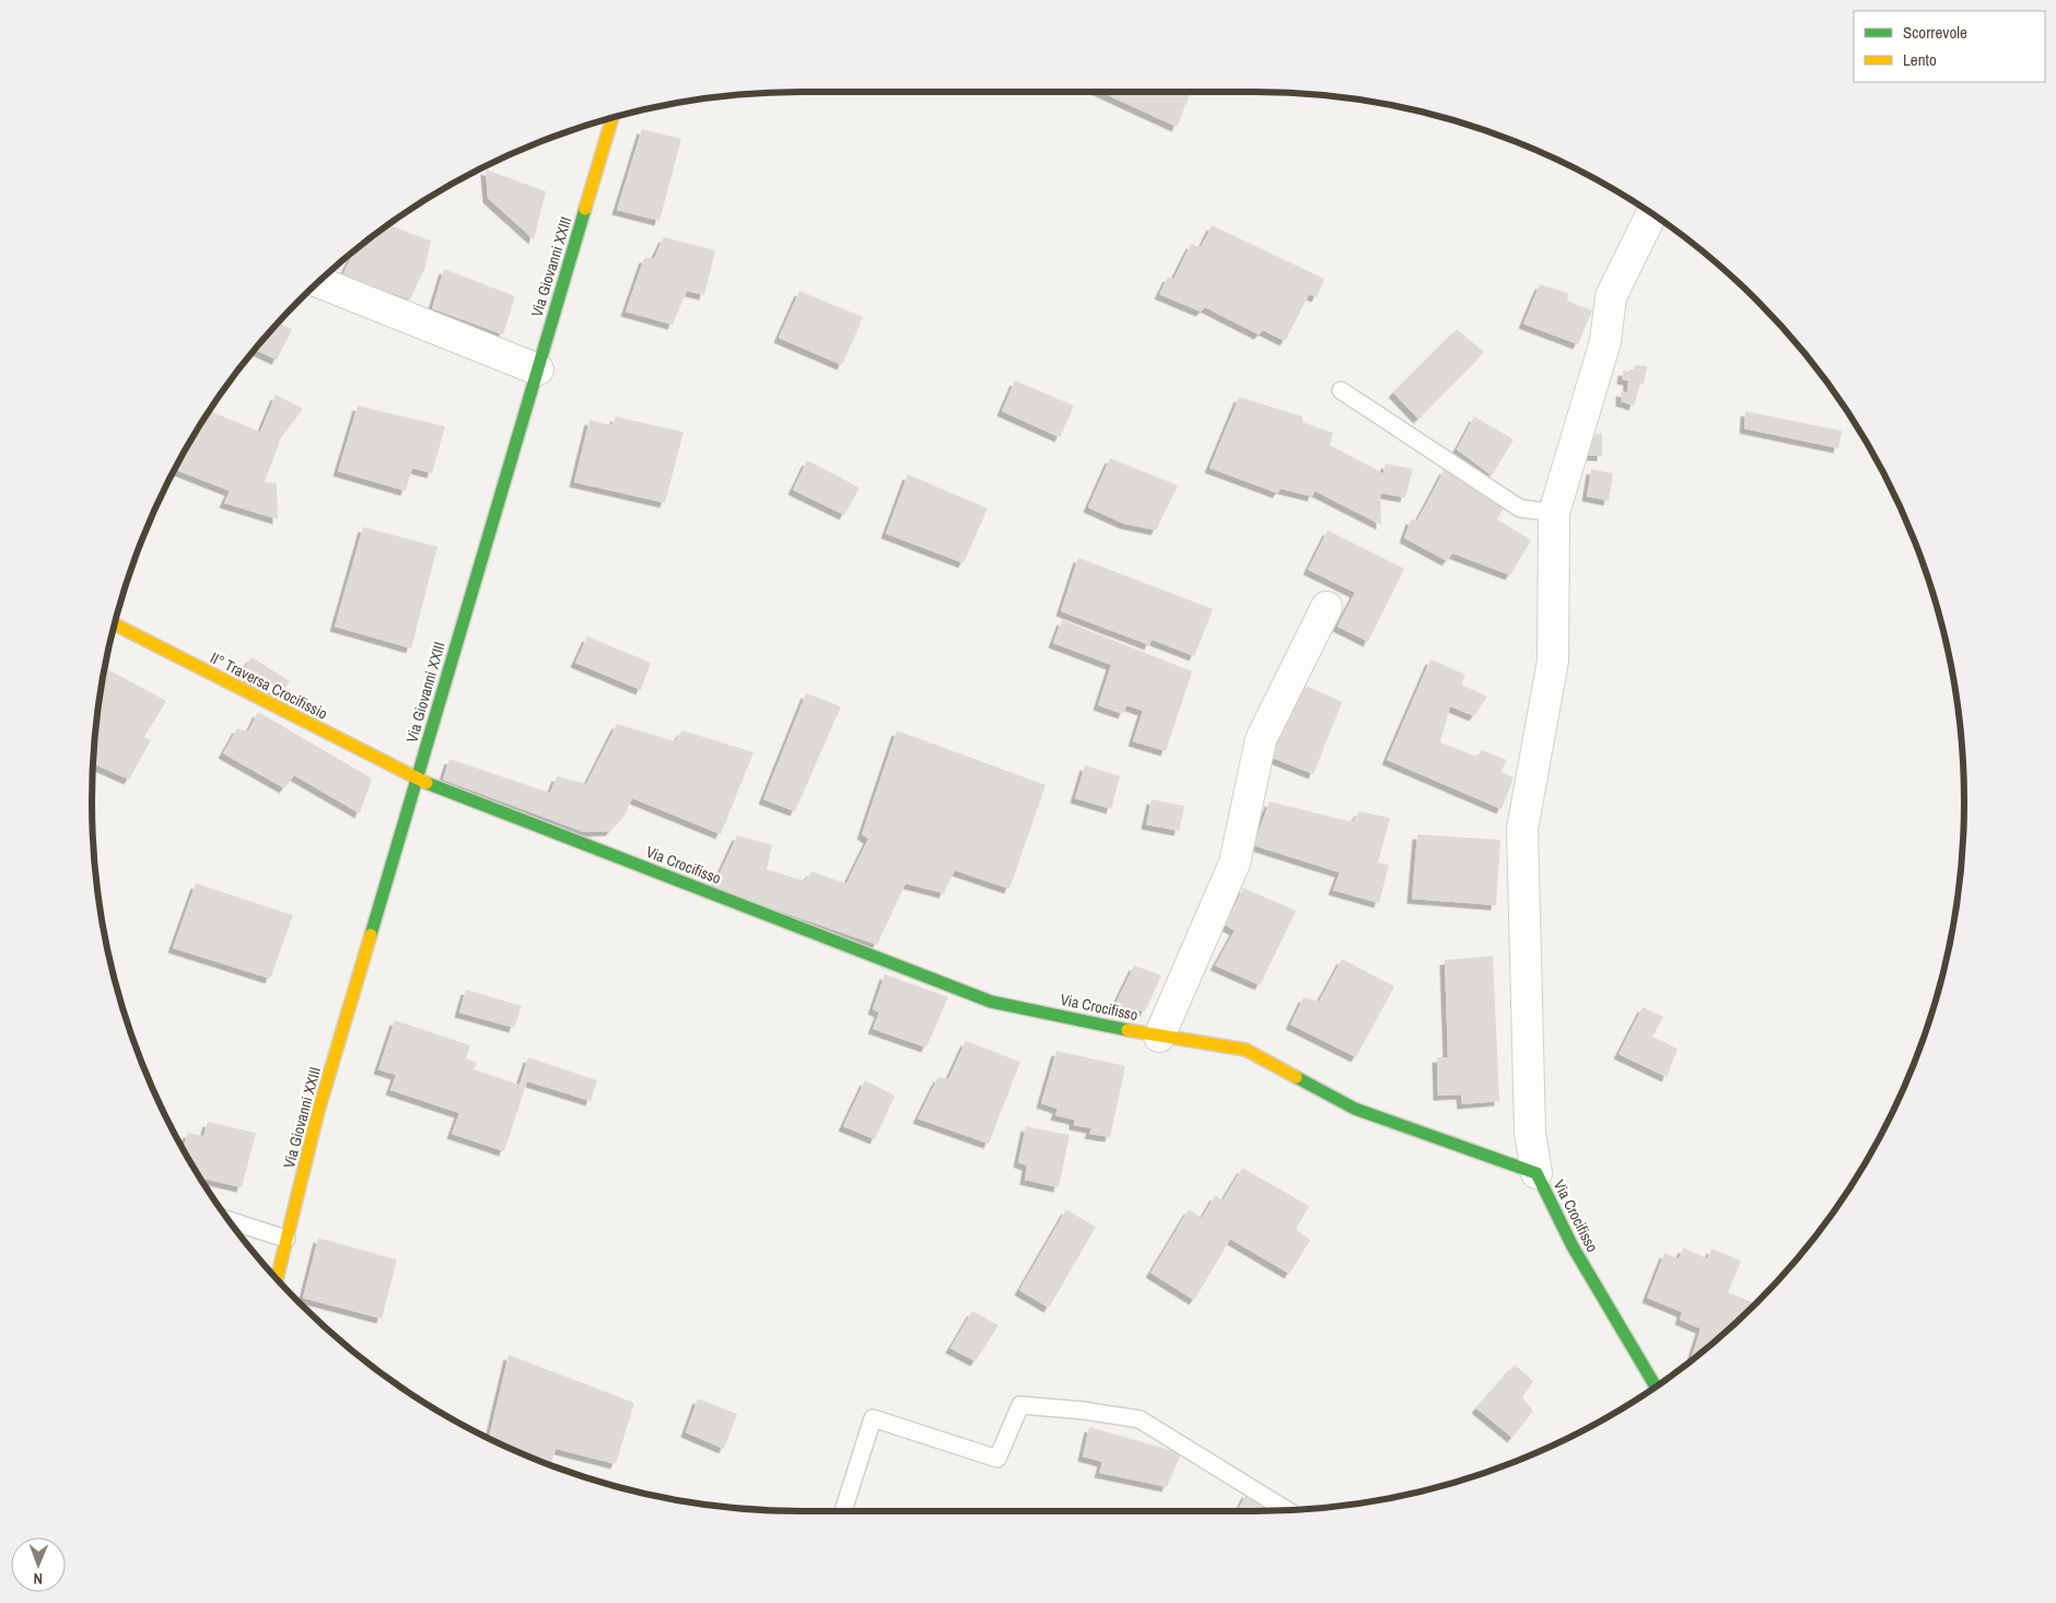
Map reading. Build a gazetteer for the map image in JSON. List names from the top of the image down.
{
  "streets": {
    "street": ["Via Giovanni XXIII", "II° Traversa Crocifissio", "Via Crocifisso"]
  },
  "crossings": [
    ["Via Giovanni XXIII", "II° Traversa Crocifissio"],
    ["Via Giovanni XXIII", "Via Crocifisso"],
    ["II° Traversa Crocifissio", "Via Crocifisso"]
  ],
  "legend": ["Scorrevole", "Lento"],
  "north": "bottom"
}
